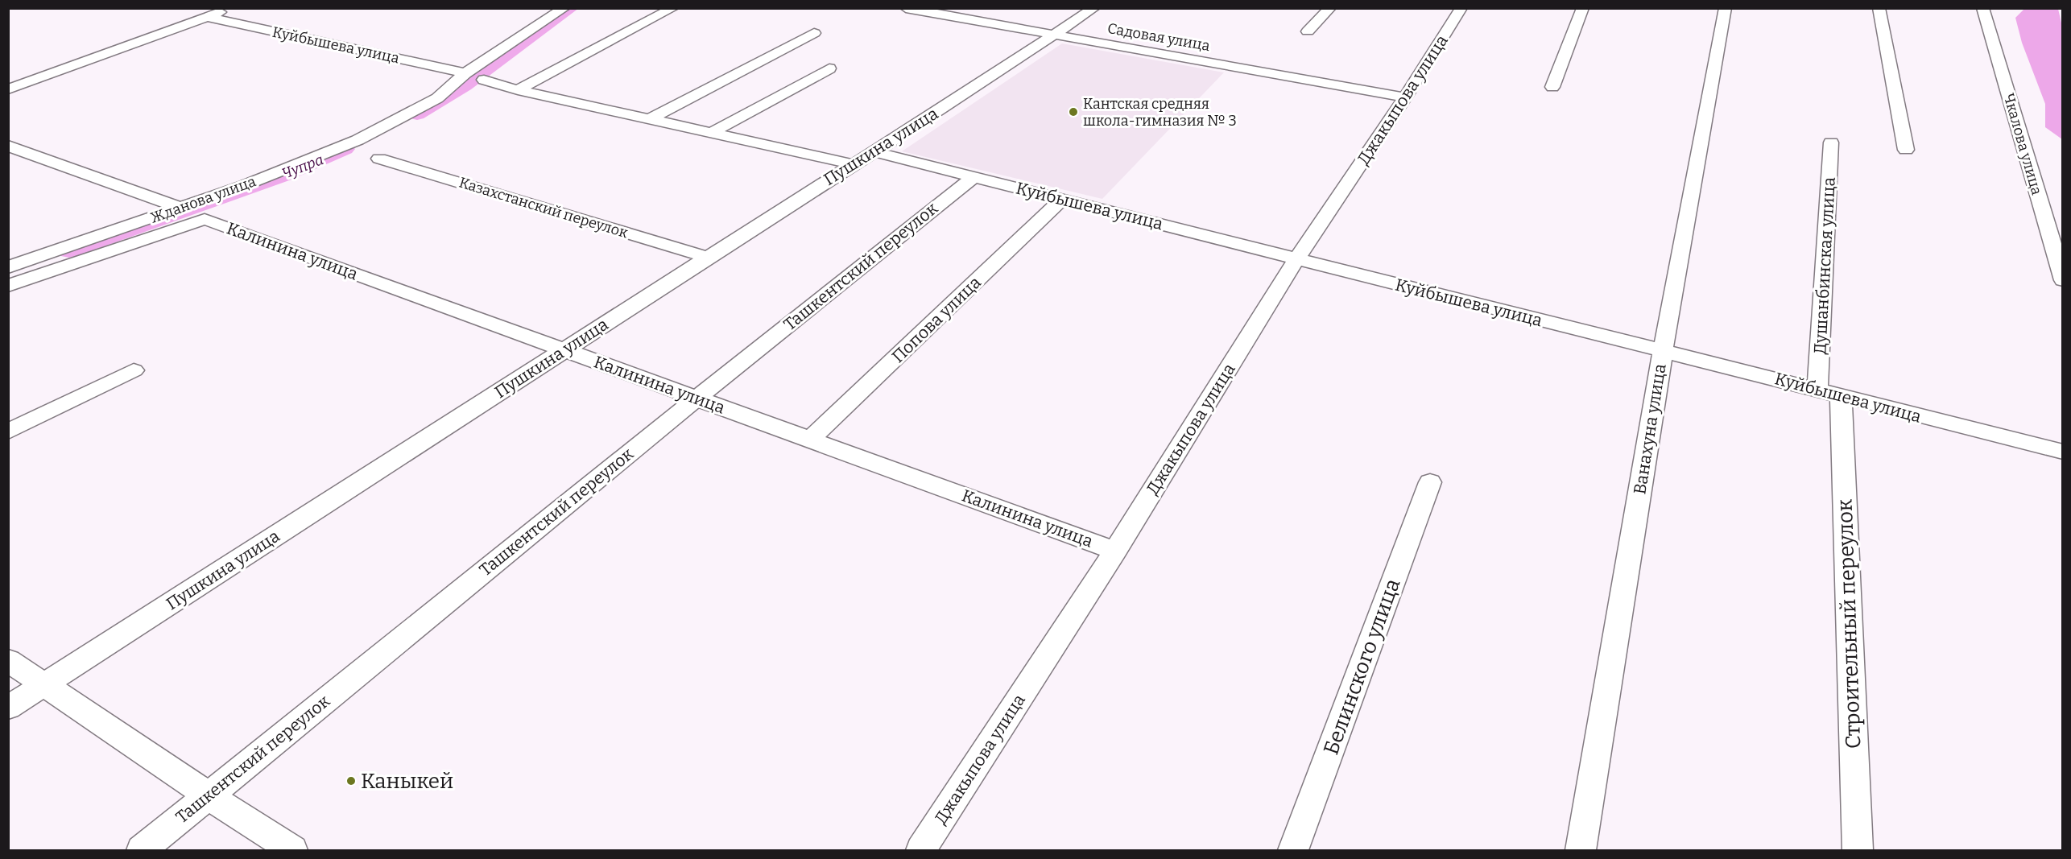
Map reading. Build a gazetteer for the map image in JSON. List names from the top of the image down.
{
  "streets": {
    "street": [
      "Садовая улица",
      "Куйбышева улица",
      "Джакыпова улица",
      "Чкалова улица",
      "Пушкина улица",
      "Жданова улица",
      "Казахстанский переулок",
      "Калинина улица",
      "Душанбинская улица",
      "Ташкентский переулок",
      "Попова улица",
      "Ванахуна улица",
      "Строительный переулок",
      "Белинского улица"
    ]
  },
  "crossings": [
    ["Садовая улица", "Джакыпова улица"],
    ["Садовая улица", "Пушкина улица"],
    ["Куйбышева улица", "Джакыпова улица"],
    ["Куйбышева улица", "Пушкина улица"],
    ["Куйбышева улица", "Жданова улица"],
    ["Куйбышева улица", "Душанбинская улица"],
    ["Куйбышева улица", "Ташкентский переулок"],
    ["Куйбышева улица", "Попова улица"],
    ["Куйбышева улица", "Ванахуна улица"],
    ["Куйбышева улица", "Строительный переулок"],
    ["Джакыпова улица", "Калинина улица"],
    ["Пушкина улица", "Казахстанский переулок"],
    ["Пушкина улица", "Калинина улица"],
    ["Калинина улица", "Ташкентский переулок"],
    ["Калинина улица", "Попова улица"],
    ["Душанбинская улица", "Строительный переулок"]
  ],
  "water": ["Чупра"],
  "places": ["Кантская средняя школа-гимназия № 3", "Каныкей"]
}
